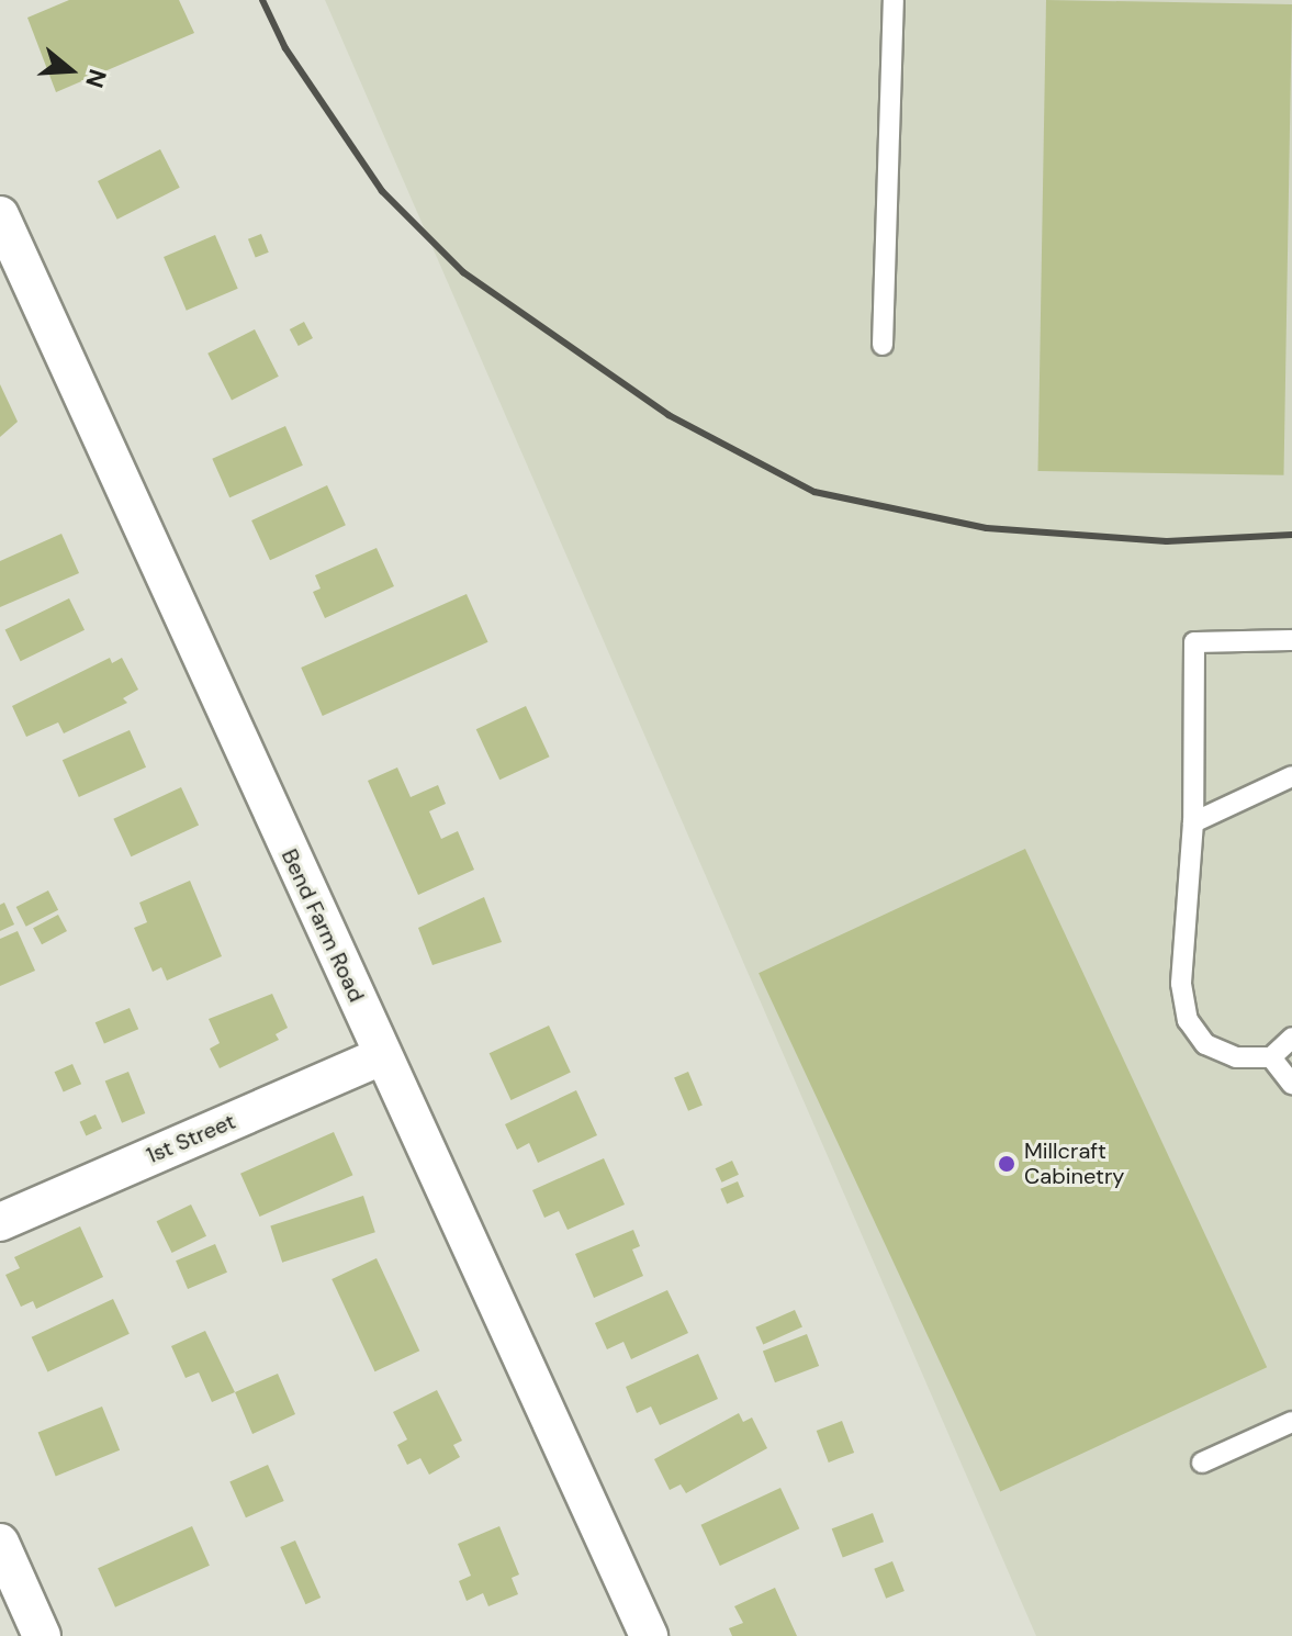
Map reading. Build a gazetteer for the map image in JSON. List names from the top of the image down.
{
  "streets": {
    "street": ["Bend Farm Road", "1st Street"]
  },
  "crossings": [
    ["Bend Farm Road", "1st Street"]
  ],
  "places": ["Millcraft Cabinetry"],
  "north": "right"
}
